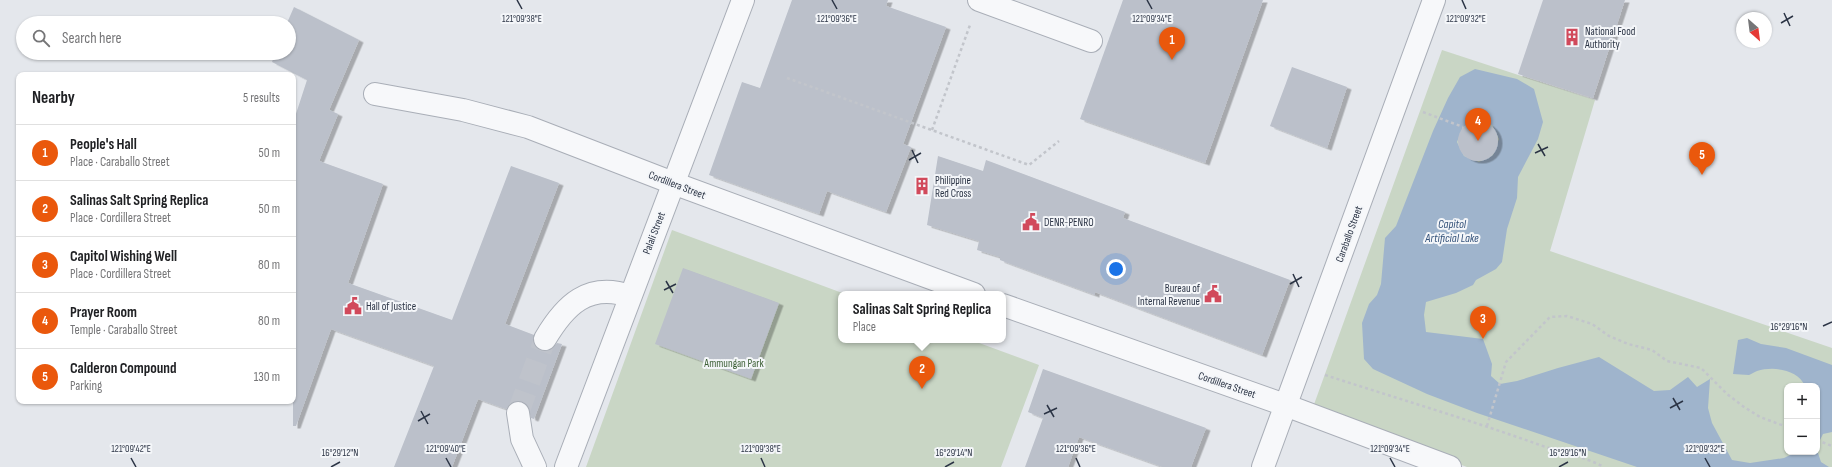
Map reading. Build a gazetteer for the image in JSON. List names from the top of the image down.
{
  "streets": {
    "street": ["Cordillera Street", "Palali Street", "Caraballo Street"]
  },
  "crossings": [
    ["Cordillera Street", "Palali Street"],
    ["Cordillera Street", "Caraballo Street"]
  ],
  "water": ["Capitol Artificial Lake"],
  "parks": ["Ammungan Park"],
  "places": {
    "building": ["National Food Authority", "Philippine Red Cross"],
    "public building": ["DENR-PENRO", "Bureau of Internal Revenue", "Hall of Justice"]
  },
  "north": "bottom right",
  "page": {
    "search": "Search here",
    "pins": [
      "1",
      "4",
      "5",
      "3",
      "2"
    ],
    "heading": ["Nearby", "5 results"],
    "list": [
      {
        "mark": "1",
        "name": "People's Hall",
        "note": "Place · Caraballo Street",
        "value": "50 m"
      },
      {
        "mark": "2",
        "name": "Salinas Salt Spring Replica",
        "note": "Place · Cordillera Street",
        "value": "50 m"
      },
      {
        "mark": "3",
        "name": "Capitol Wishing Well",
        "note": "Place · Cordillera Street",
        "value": "80 m"
      },
      {
        "mark": "4",
        "name": "Prayer Room",
        "note": "Temple · Caraballo Street",
        "value": "80 m"
      },
      {
        "mark": "5",
        "name": "Calderon Compound",
        "note": "Parking",
        "value": "130 m"
      }
    ],
    "popup": ["Salinas Salt Spring Replica", "Place"],
    "map_buttons": ["+", "−"]
  },
  "coordinates": [
    "121°09'38\"E",
    "121°09'34\"E",
    "121°09'32\"E",
    "121°09'36\"E",
    "16°29'16\"N",
    "121°09'42\"E",
    "121°09'40\"E",
    "16°29'12\"N",
    "16°29'14\"N"
  ]
}
